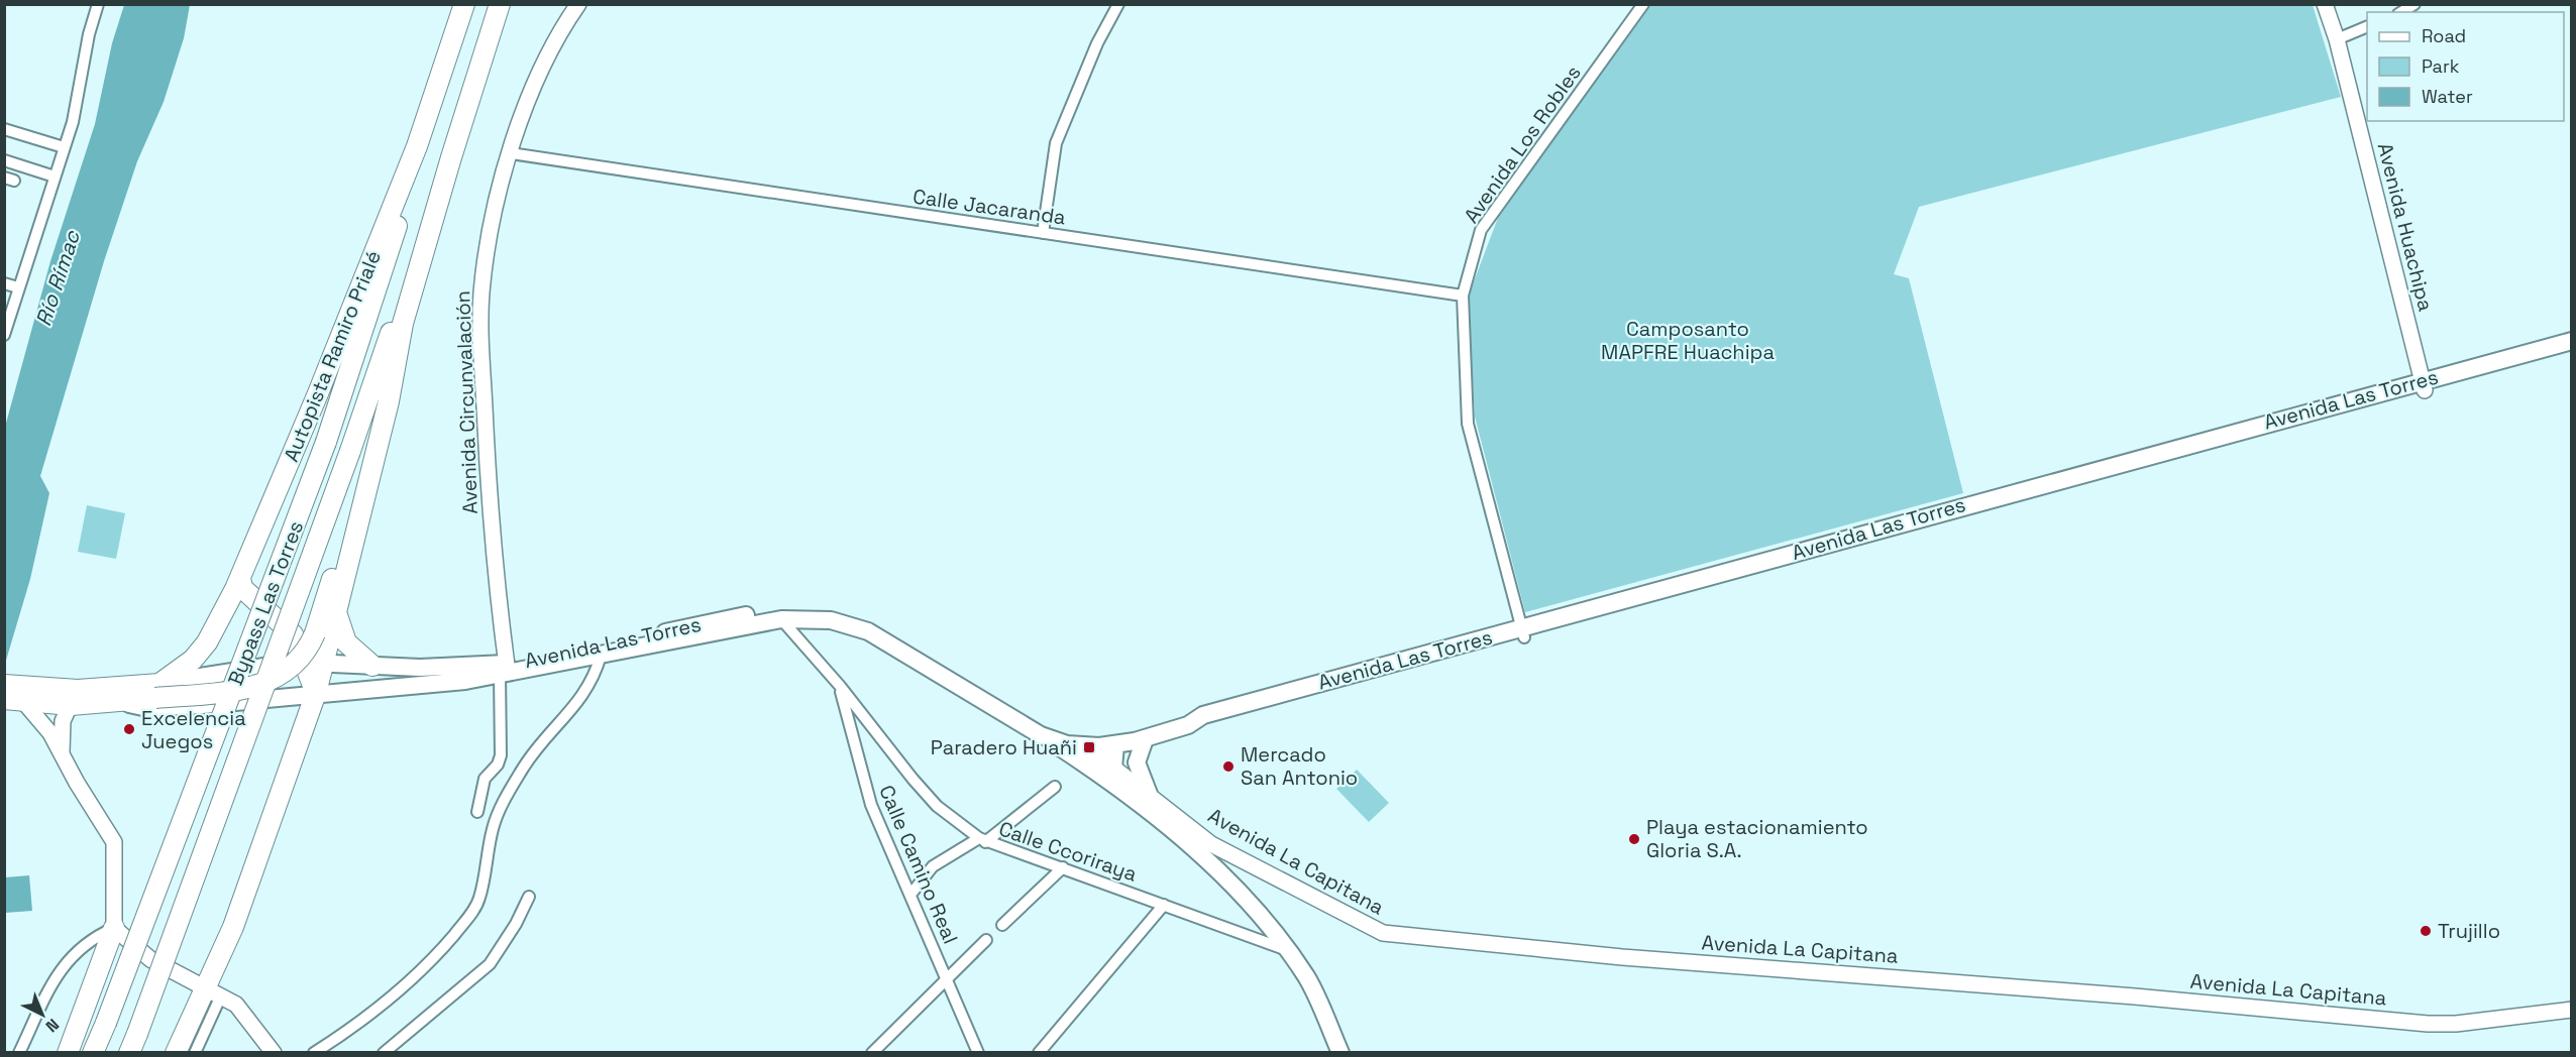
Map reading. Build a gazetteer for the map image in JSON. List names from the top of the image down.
{
  "streets": {
    "highway": ["Autopista Ramiro Prialé", "Avenida Las Torres", "Bypass Las Torres"],
    "street": [
      "Avenida Los Robles",
      "Calle Jacaranda",
      "Avenida Huachipa",
      "Avenida Circunvalación",
      "Calle Ccoriraya",
      "Avenida La Capitana",
      "Calle Camino Real"
    ]
  },
  "crossings": [
    ["Avenida Los Robles", "Calle Jacaranda"],
    ["Avenida Los Robles", "Avenida Las Torres"],
    ["Calle Jacaranda", "Avenida Circunvalación"],
    ["Avenida Huachipa", "Avenida Las Torres"],
    ["Autopista Ramiro Prialé", "Avenida Las Torres"],
    ["Autopista Ramiro Prialé", "Bypass Las Torres"],
    ["Avenida Las Torres", "Avenida Circunvalación"],
    ["Avenida Las Torres", "Calle Ccoriraya"],
    ["Avenida Las Torres", "Avenida La Capitana"],
    ["Calle Ccoriraya", "Calle Camino Real"]
  ],
  "water": ["Río Rímac"],
  "parks": ["Camposanto MAPFRE Huachipa"],
  "places": {
    "other": [
      "Excelencia Juegos",
      "Mercado San Antonio",
      "Playa estacionamiento Gloria S.A.",
      "Trujillo"
    ],
    "transit": ["Paradero Huañi"]
  },
  "legend": ["Road", "Park", "Water"],
  "north": "bottom right"
}
